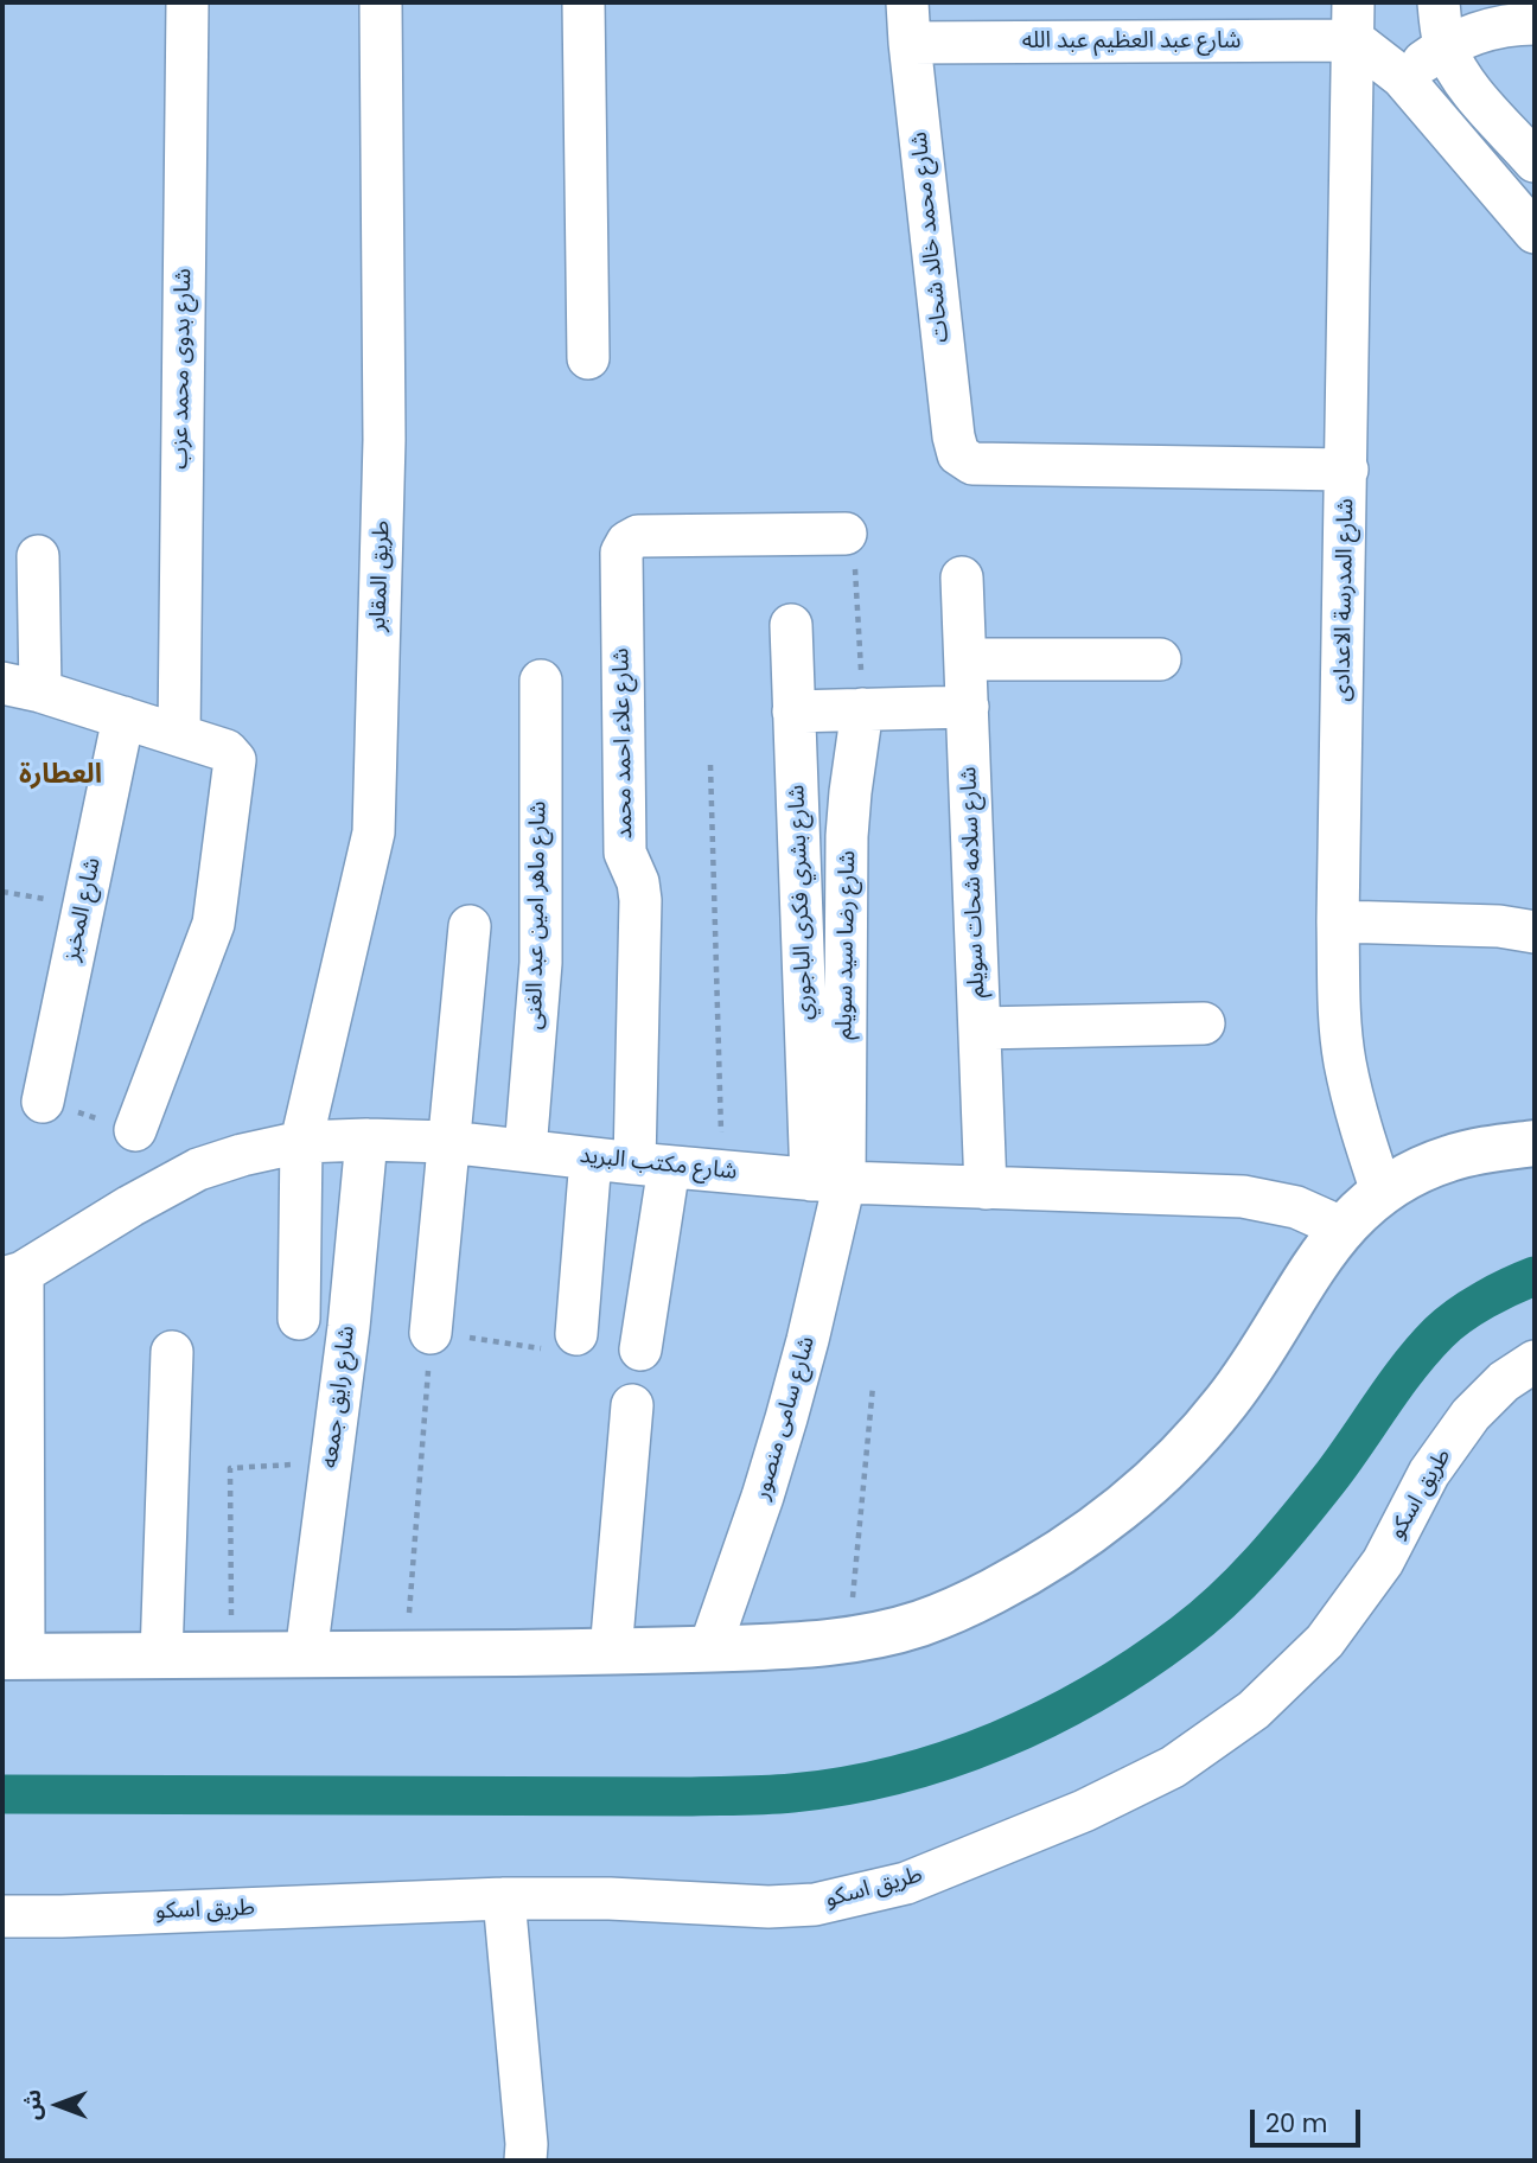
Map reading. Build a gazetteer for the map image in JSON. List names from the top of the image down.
{
  "streets": {
    "street": [
      "شارع عبد العظيم عبد الله",
      "شارع محمد خالد شحات",
      "شارع بدوى محمد عزب",
      "طريق المقابر",
      "شارع المدرسة الاعدادى",
      "شارع علاء احمد محمد",
      "شارع سلامه شحات سويلم",
      "شارع بشري فكرى الباجوري",
      "شارع المخبز",
      "شارع ماهر امين عبد الغنى",
      "شارع رضا سيد سويلم",
      "شارع مكتب البريد",
      "شارع رايق جمعه",
      "شارع سامى منصور",
      "طريق اسكو"
    ]
  },
  "crossings": [
    ["شارع عبد العظيم عبد الله", "شارع محمد خالد شحات"],
    ["شارع عبد العظيم عبد الله", "شارع المدرسة الاعدادى"],
    ["شارع محمد خالد شحات", "شارع المدرسة الاعدادى"],
    ["طريق المقابر", "شارع مكتب البريد"],
    ["شارع علاء احمد محمد", "شارع مكتب البريد"],
    ["شارع سلامه شحات سويلم", "شارع مكتب البريد"],
    ["شارع بشري فكرى الباجوري", "شارع رضا سيد سويلم"],
    ["شارع بشري فكرى الباجوري", "شارع مكتب البريد"],
    ["شارع بشري فكرى الباجوري", "شارع سامى منصور"],
    ["شارع ماهر امين عبد الغنى", "شارع مكتب البريد"],
    ["شارع رضا سيد سويلم", "شارع مكتب البريد"],
    ["شارع رضا سيد سويلم", "شارع سامى منصور"],
    ["شارع مكتب البريد", "شارع رايق جمعه"],
    ["شارع مكتب البريد", "شارع سامى منصور"]
  ],
  "districts": ["العطارة"],
  "scale_bar": "20 m",
  "north": "left"
}
